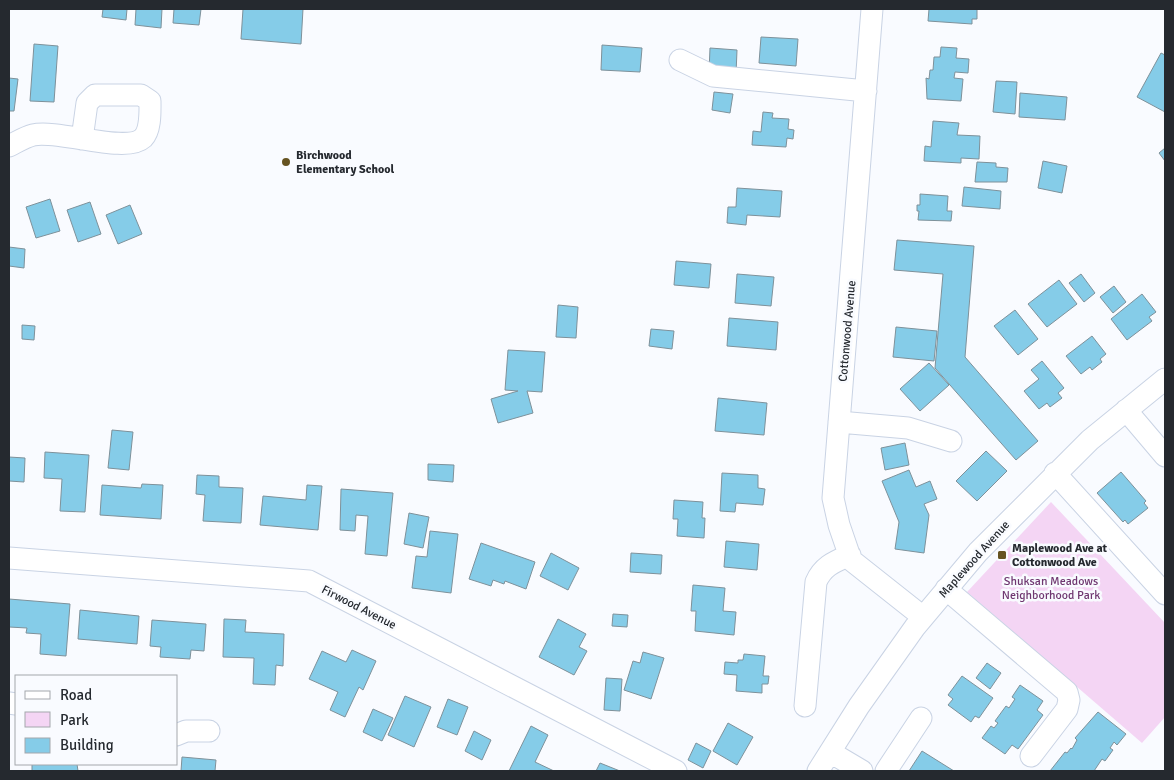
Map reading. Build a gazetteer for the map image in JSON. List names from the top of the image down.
{
  "streets": {
    "street": ["Cottonwood Avenue", "Maplewood Avenue", "Firwood Avenue"]
  },
  "crossings": [
    ["Cottonwood Avenue", "Maplewood Avenue"]
  ],
  "parks": ["Shuksan Meadows Neighborhood Park"],
  "places": {
    "other": ["Birchwood Elementary School"],
    "transit": ["Maplewood Ave at Cottonwood Ave"]
  },
  "legend": ["Road", "Park", "Building"]
}
